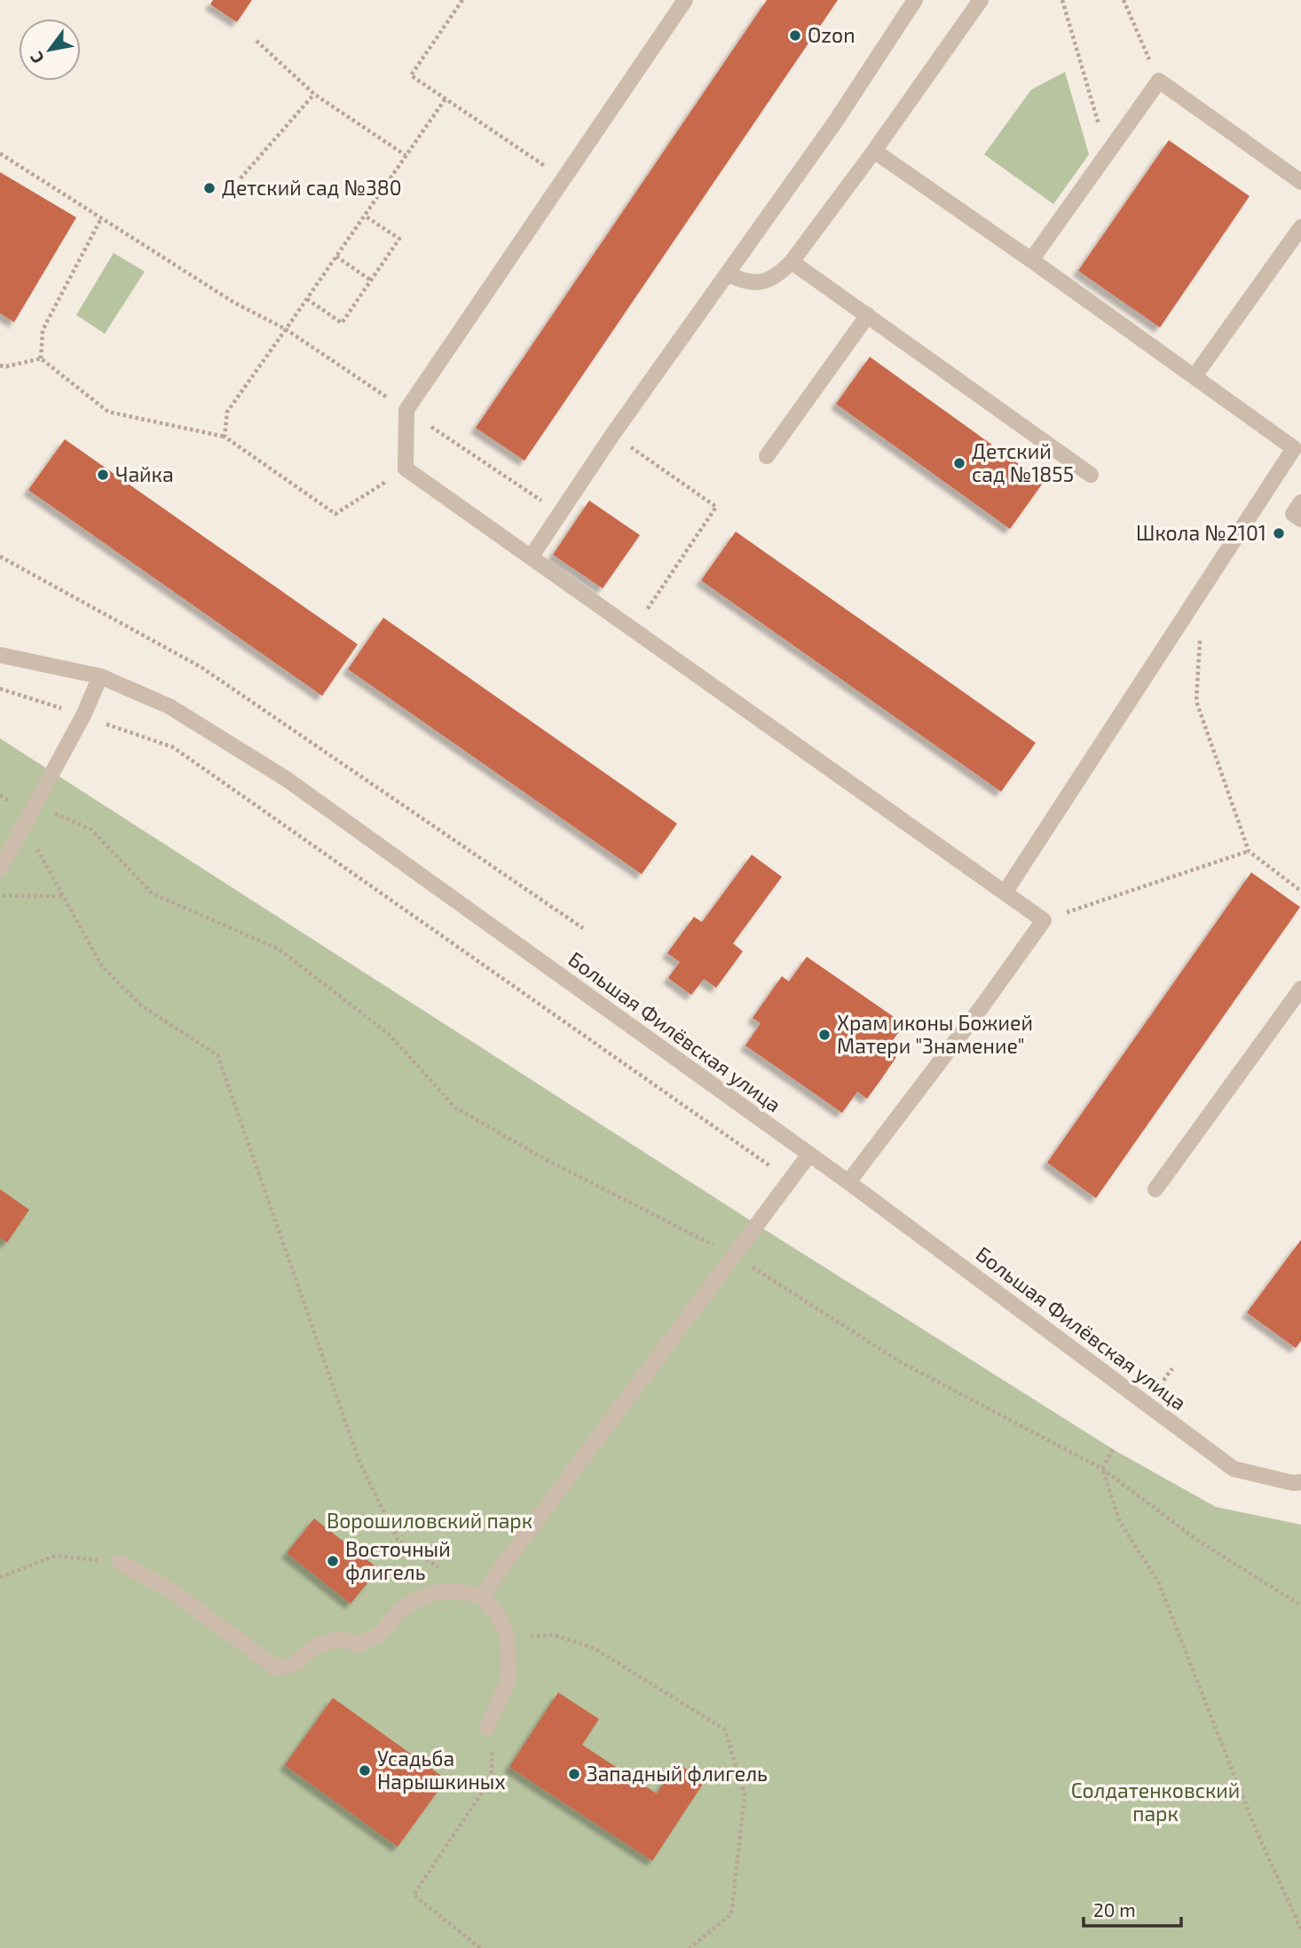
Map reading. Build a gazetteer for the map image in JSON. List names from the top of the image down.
{
  "streets": {
    "street": ["Большая Филёвская улица"]
  },
  "parks": ["Ворошиловский парк", "Солдатенковский парк"],
  "places": [
    "Ozon",
    "Детский сад №380",
    "Детский сад №1855",
    "Чайка",
    "Школа №2101",
    "Храм иконы Божией Матери \"Знамение\"",
    "Восточный флигель",
    "Усадьба Нарышкиных",
    "Западный флигель"
  ],
  "scale_bar": "20 m",
  "north": "bottom left"
}
